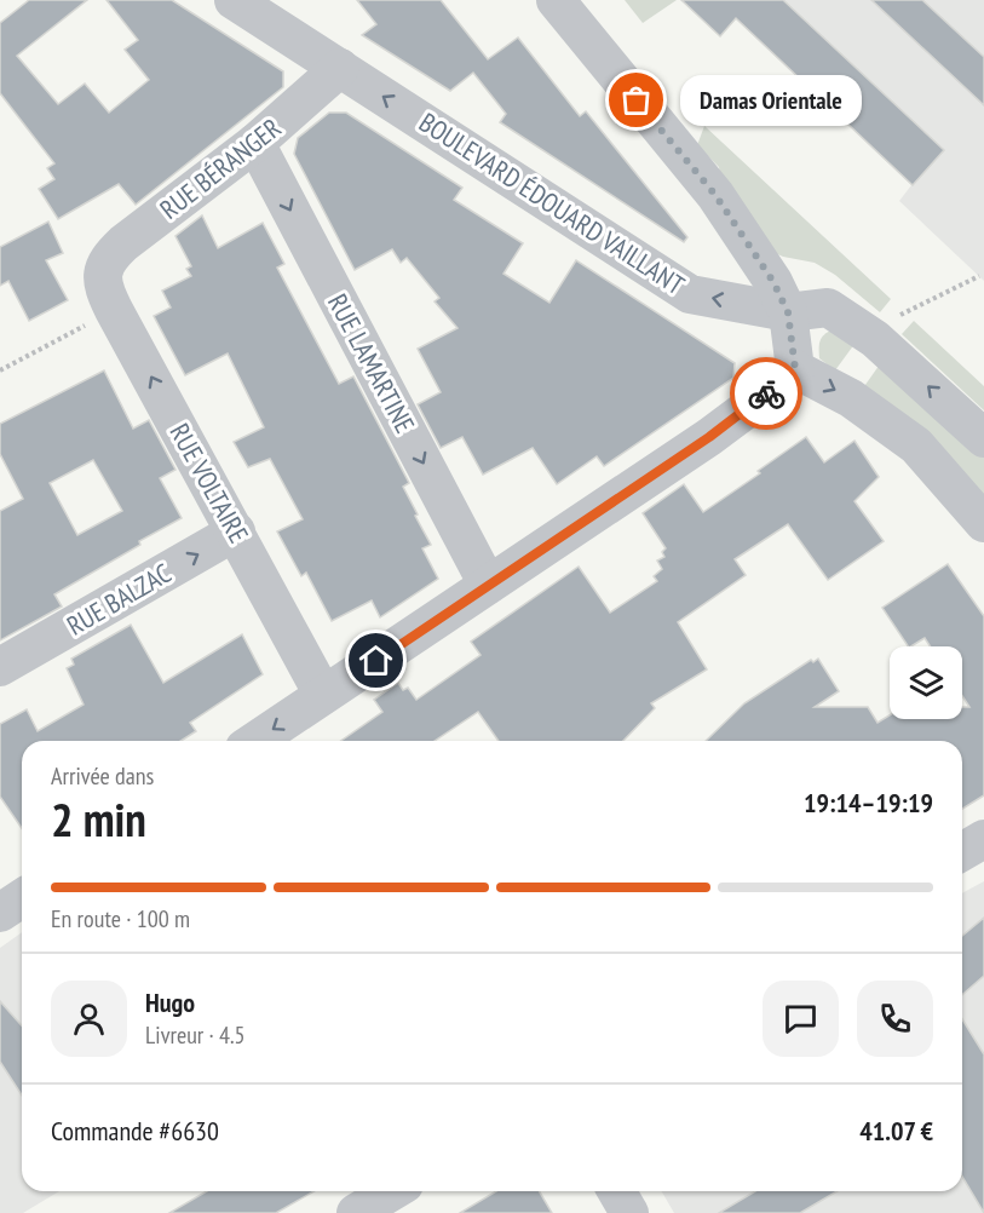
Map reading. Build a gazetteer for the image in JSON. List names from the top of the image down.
{
  "streets": {
    "street": [
      "RUE BÉRANGER",
      "BOULEVARD ÉDOUARD VAILLANT",
      "RUE LAMARTINE",
      "RUE VOLTAIRE",
      "RUE BALZAC"
    ]
  },
  "crossings": [
    ["RUE BÉRANGER", "BOULEVARD ÉDOUARD VAILLANT"],
    ["RUE BÉRANGER", "RUE LAMARTINE"],
    ["RUE BÉRANGER", "RUE VOLTAIRE"],
    ["RUE VOLTAIRE", "RUE BALZAC"]
  ],
  "one_way": ["RUE LAMARTINE", "RUE VOLTAIRE"],
  "places": ["Damas Orientale"],
  "page": {
    "bubble": "Damas Orientale",
    "heading": ["2 min", "Arrivée dans", "19:14–19:19"],
    "panel": [
      "Hugo",
      "Livreur · 4.5",
      "Commande #6630",
      "41.07 €"
    ],
    "bar": "En route · 100 m"
  }
}
